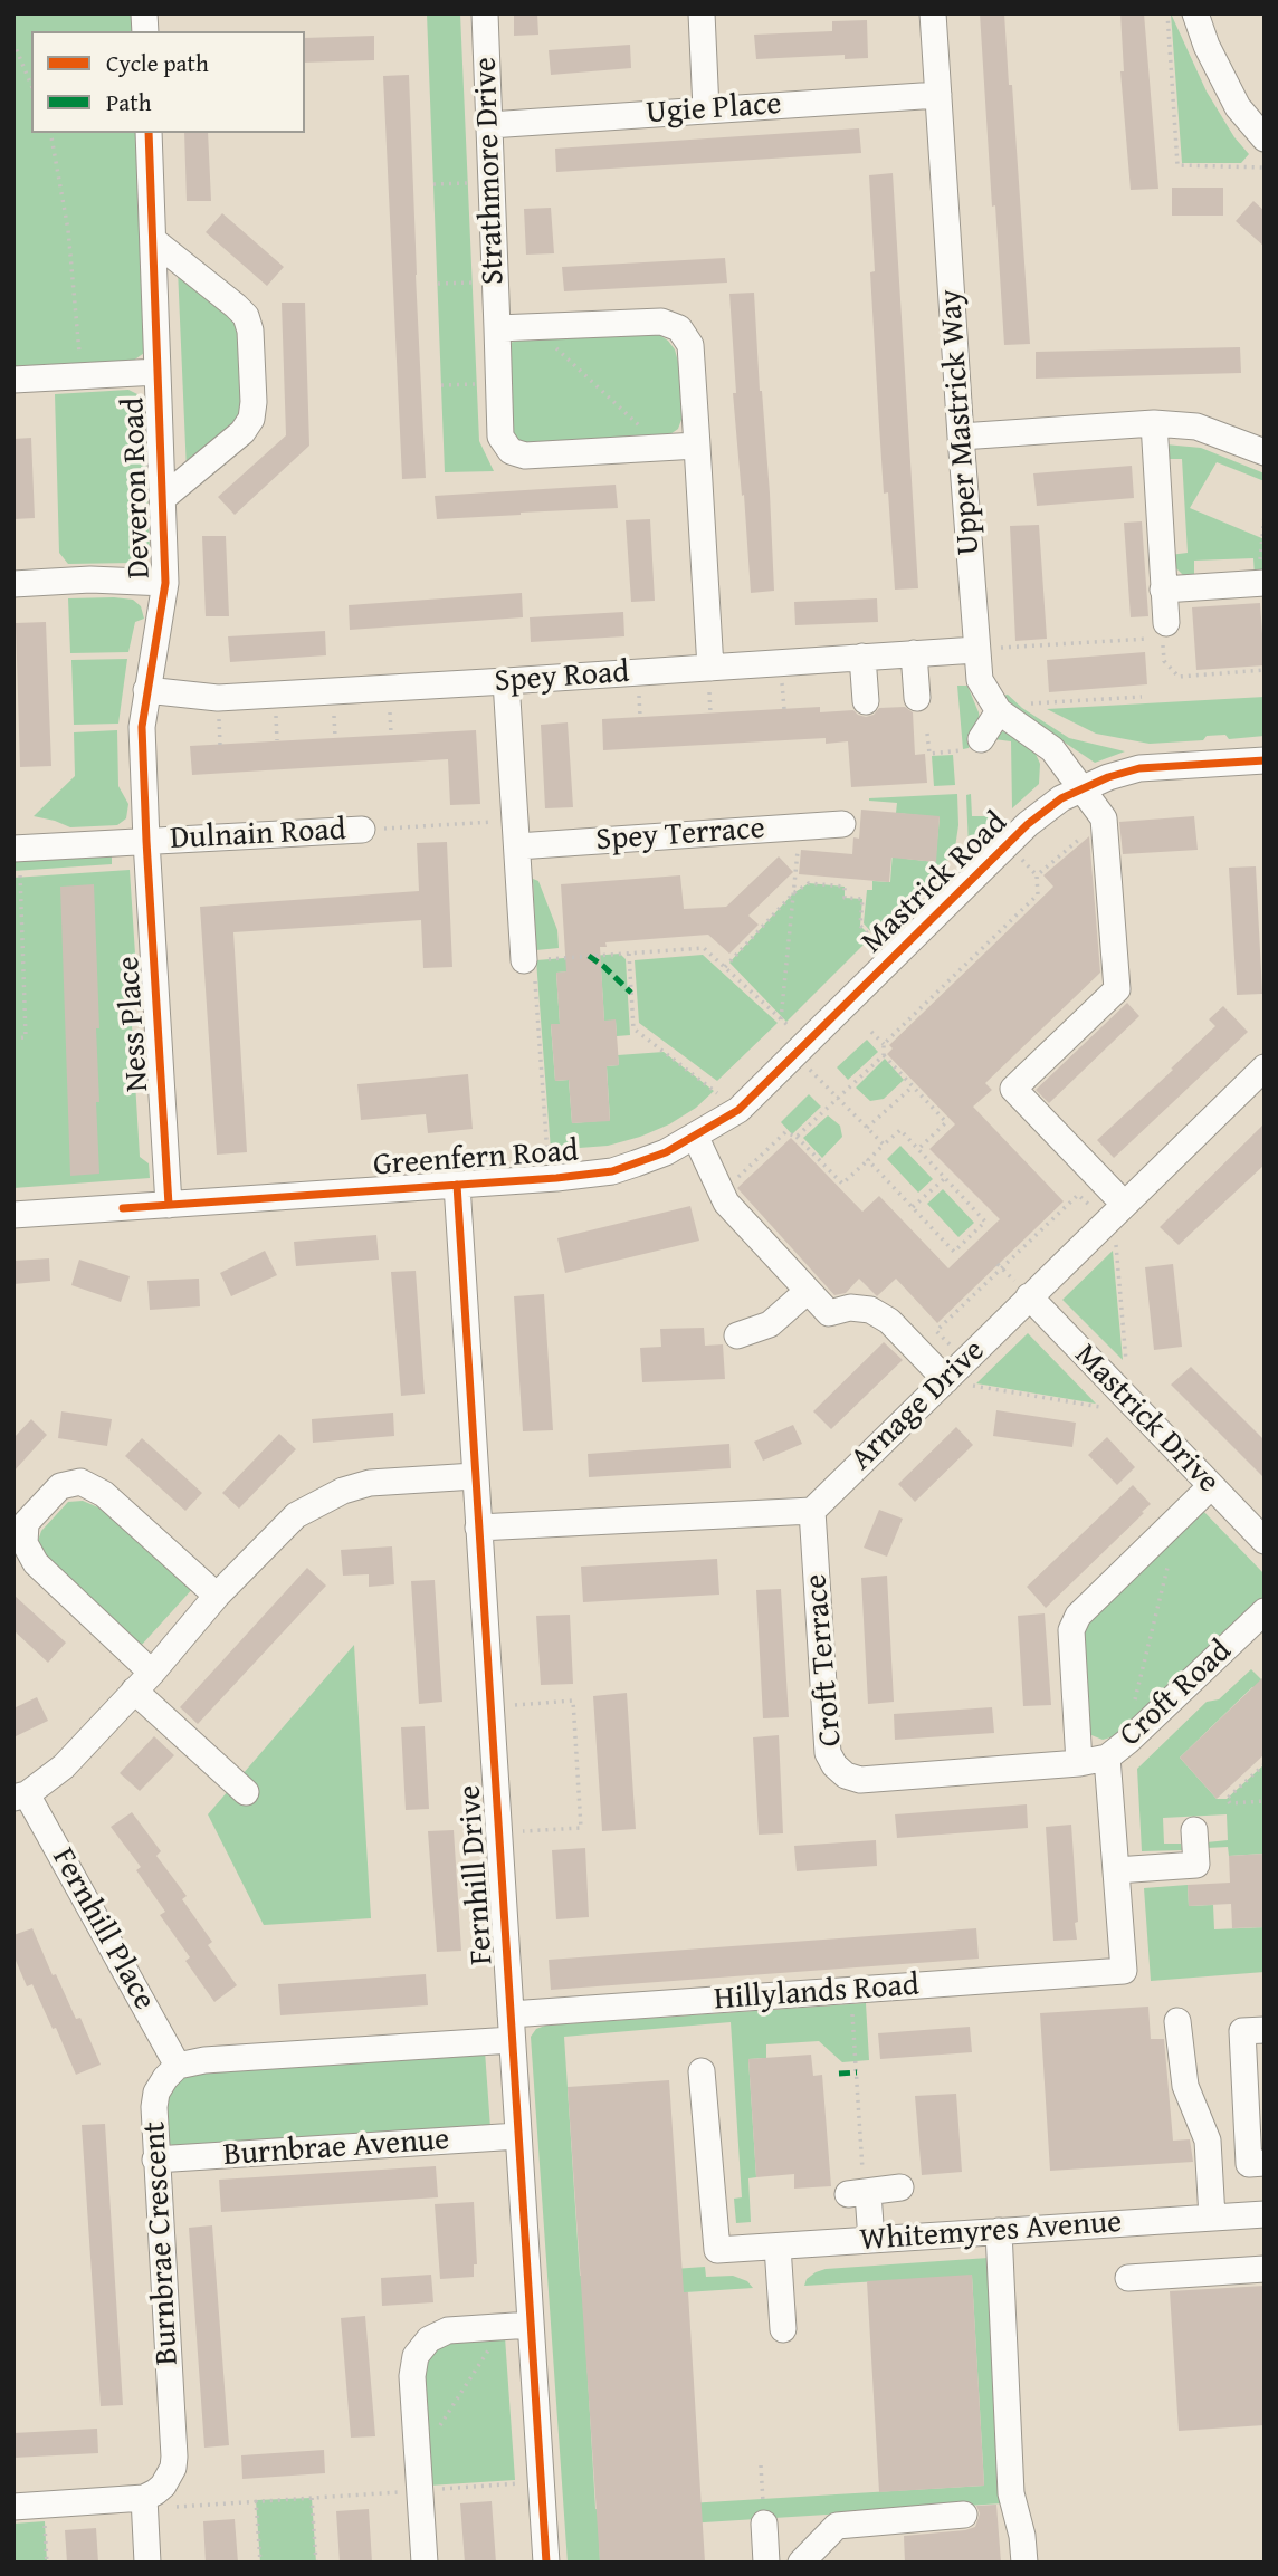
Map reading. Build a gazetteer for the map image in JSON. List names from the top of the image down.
{
  "streets": {
    "street": [
      "Ugie Place",
      "Strathmore Drive",
      "Upper Mastrick Way",
      "Deveron Road",
      "Spey Road",
      "Dulnain Road",
      "Spey Terrace",
      "Mastrick Road",
      "Ness Place",
      "Greenfern Road",
      "Arnage Drive",
      "Mastrick Drive",
      "Croft Terrace",
      "Croft Road",
      "Fernhill Drive",
      "Fernhill Place",
      "Hillylands Road",
      "Burnbrae Avenue",
      "Whitemyres Avenue",
      "Burnbrae Crescent"
    ]
  },
  "crossings": [
    ["Ugie Place", "Strathmore Drive"],
    ["Ugie Place", "Upper Mastrick Way"],
    ["Strathmore Drive", "Spey Road"],
    ["Upper Mastrick Way", "Spey Road"],
    ["Upper Mastrick Way", "Mastrick Road"],
    ["Deveron Road", "Spey Road"],
    ["Deveron Road", "Dulnain Road"],
    ["Deveron Road", "Ness Place"],
    ["Dulnain Road", "Ness Place"],
    ["Mastrick Road", "Greenfern Road"],
    ["Ness Place", "Greenfern Road"],
    ["Greenfern Road", "Fernhill Drive"],
    ["Arnage Drive", "Mastrick Drive"],
    ["Arnage Drive", "Croft Terrace"],
    ["Croft Terrace", "Croft Road"],
    ["Croft Road", "Hillylands Road"],
    ["Fernhill Drive", "Hillylands Road"],
    ["Fernhill Drive", "Burnbrae Avenue"],
    ["Fernhill Place", "Burnbrae Crescent"],
    ["Burnbrae Avenue", "Burnbrae Crescent"]
  ],
  "legend": ["Cycle path", "Path"]
}
